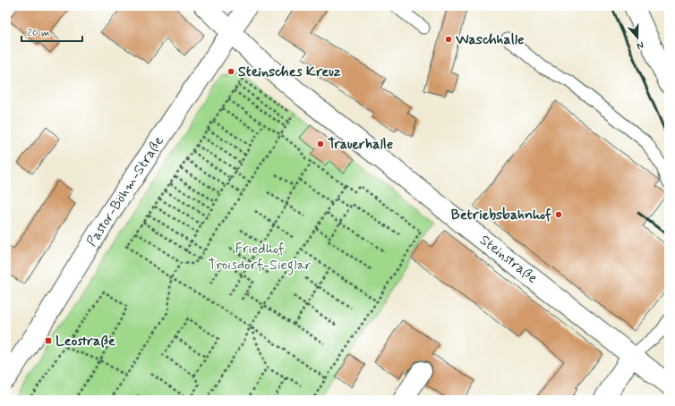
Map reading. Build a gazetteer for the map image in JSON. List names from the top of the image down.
{
  "streets": {
    "street": ["Pastor-Böhm-Straße", "Steinstraße"]
  },
  "crossings": [
    ["Pastor-Böhm-Straße", "Steinstraße"]
  ],
  "parks": ["Friedhof Troisdorf-Sieglar"],
  "places": {
    "other": [
      "Waschhalle",
      "Steinsches Kreuz",
      "Trauerhalle",
      "Betriebsbahnhof"
    ],
    "transit": ["Leostraße"]
  },
  "scale_bar": "20 m",
  "north": "bottom"
}
